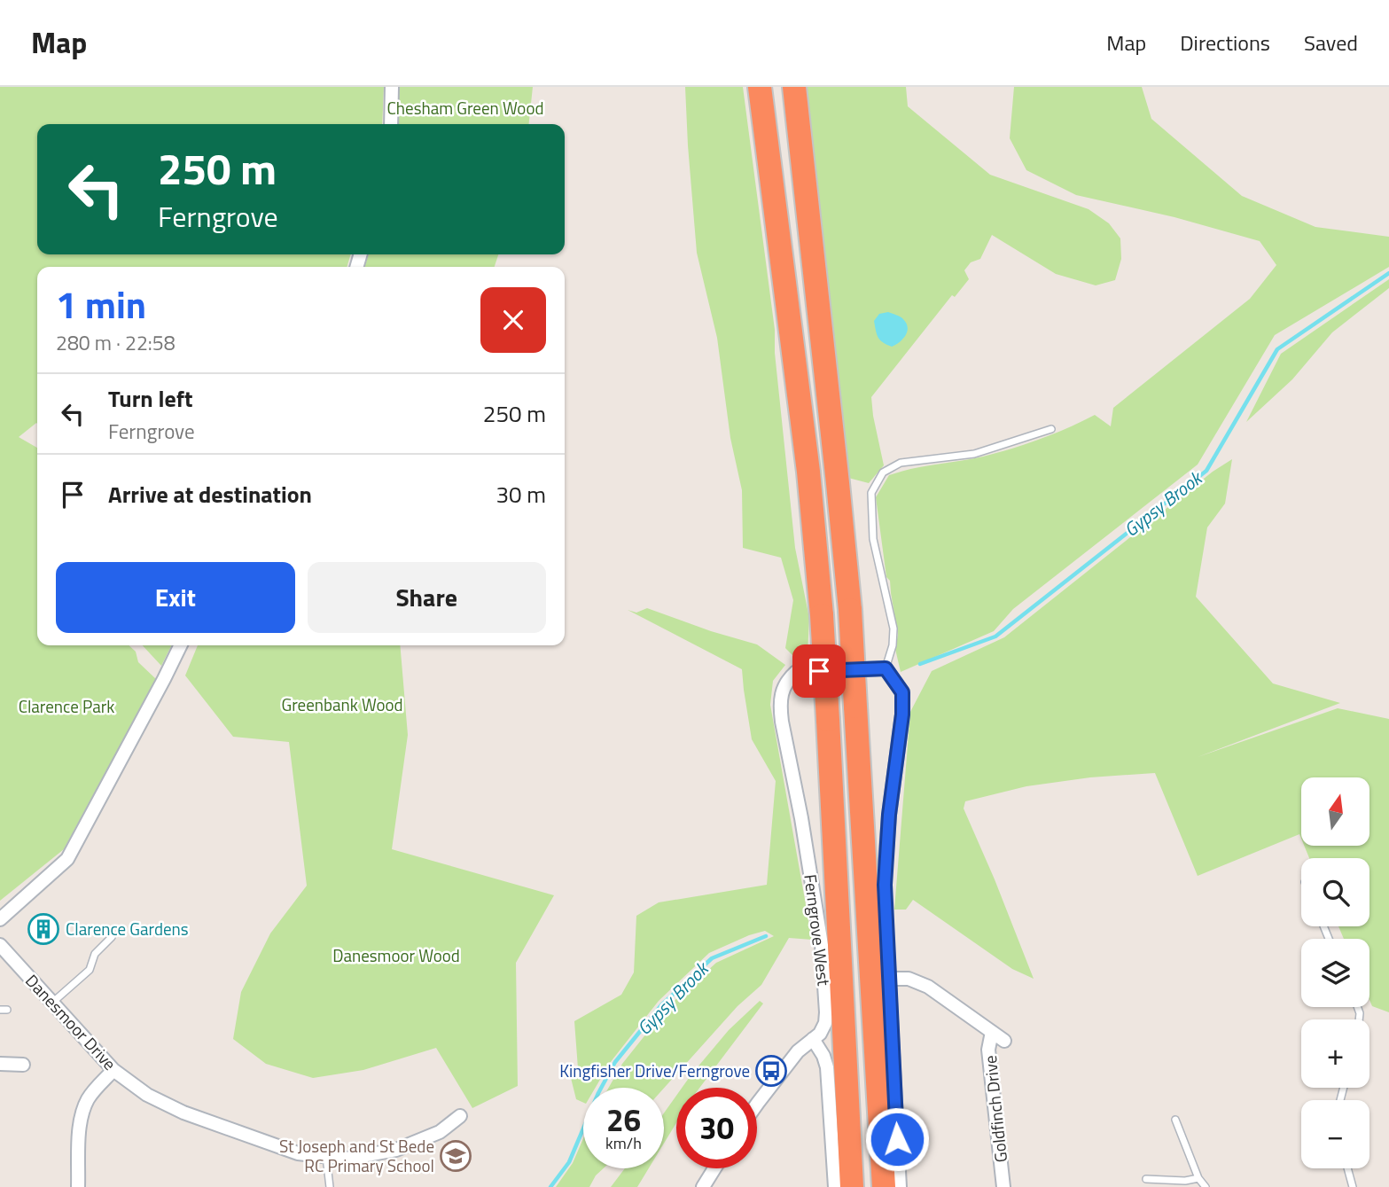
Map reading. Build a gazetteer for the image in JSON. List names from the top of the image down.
{
  "streets": {
    "street": ["Ferngrove West", "Danesmoor Drive", "Goldfinch Drive"]
  },
  "water": ["Gypsy Brook"],
  "parks": [
    "Chesham Green Wood",
    "Greenbank Wood",
    "Clarence Park",
    "Danesmoor Wood"
  ],
  "places": {
    "building": ["Clarence Gardens"],
    "bus stop": ["Kingfisher Drive/Ferngrove"],
    "school or university": ["St Joseph and St Bede RC Primary School"]
  },
  "north": "top",
  "page": {
    "header": "Map",
    "nav": ["Map", "Directions", "Saved"],
    "turn": ["250 m", "Ferngrove"],
    "heading": ["1 min", "280 m · 22:58"],
    "list": [
      {
        "name": "Turn left",
        "note": "Ferngrove",
        "value": "250 m"
      },
      {
        "name": "Arrive at destination",
        "value": "30 m"
      }
    ],
    "buttons": ["Exit", "Share"],
    "map_buttons": ["+", "−"],
    "speed": "26 km/h",
    "limit": "30"
  }
}
